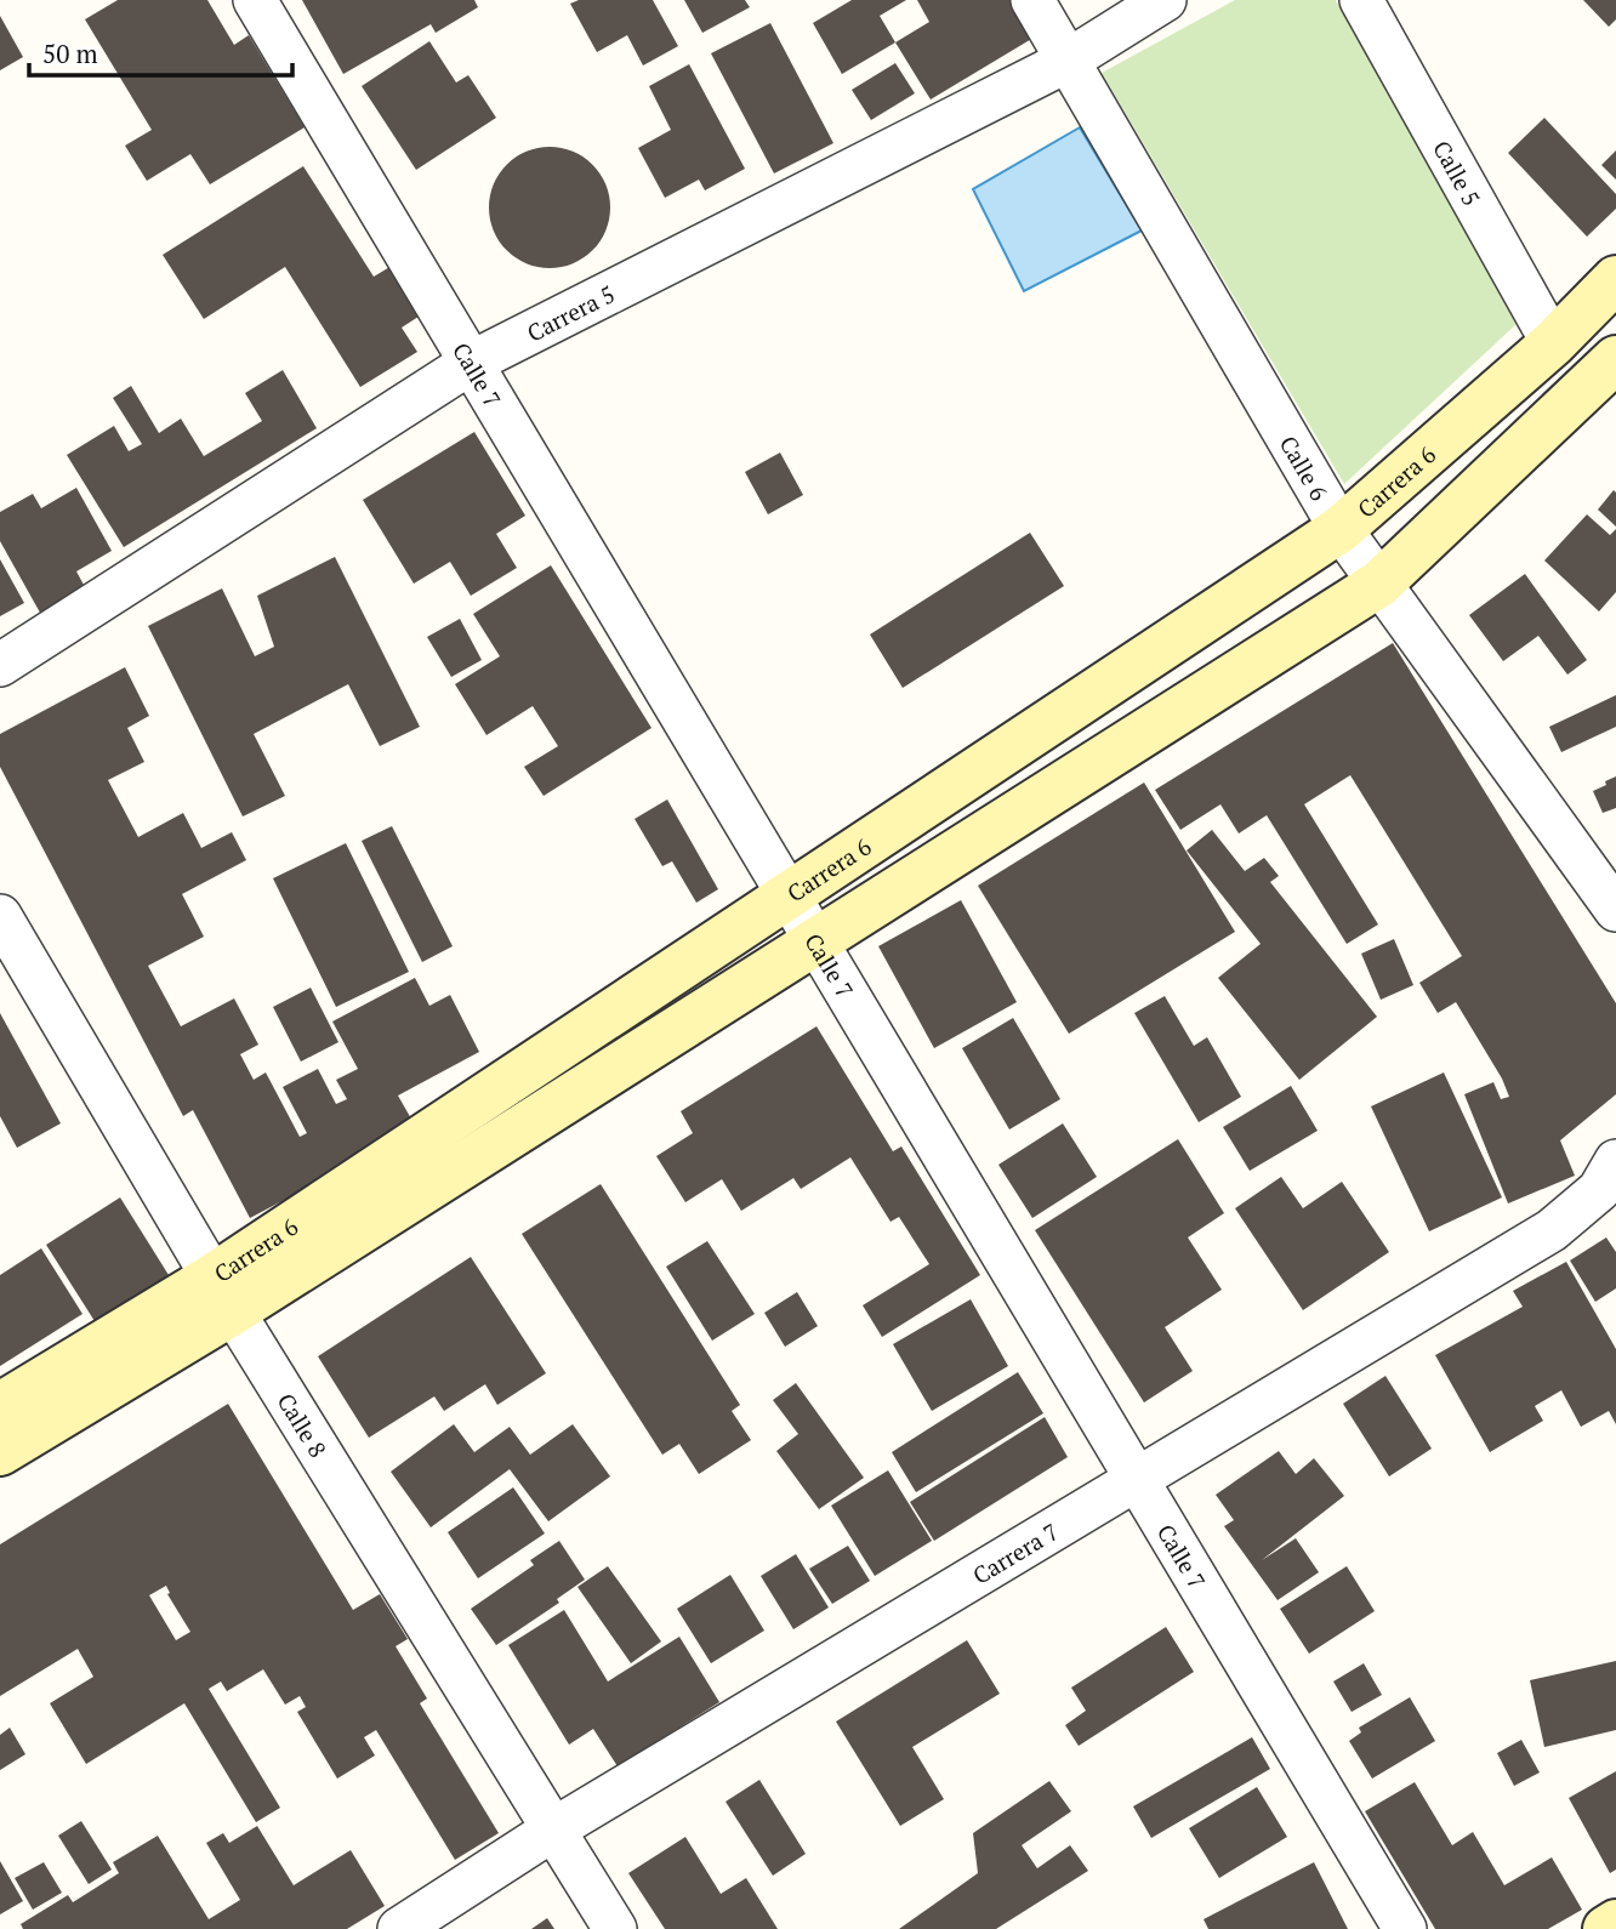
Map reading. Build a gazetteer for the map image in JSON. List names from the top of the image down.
{
  "streets": {
    "main road": ["Carrera 6"],
    "street": [
      "Calle 5",
      "Carrera 5",
      "Calle 7",
      "Calle 6",
      "Calle 8",
      "Carrera 7"
    ]
  },
  "crossings": [
    ["Calle 5", "Carrera 6"],
    ["Carrera 5", "Calle 7"],
    ["Carrera 5", "Calle 6"],
    ["Calle 7", "Carrera 6"],
    ["Calle 7", "Carrera 7"],
    ["Calle 6", "Carrera 6"],
    ["Carrera 6", "Calle 8"],
    ["Calle 8", "Carrera 7"]
  ],
  "scale_bar": "50 m"
}
